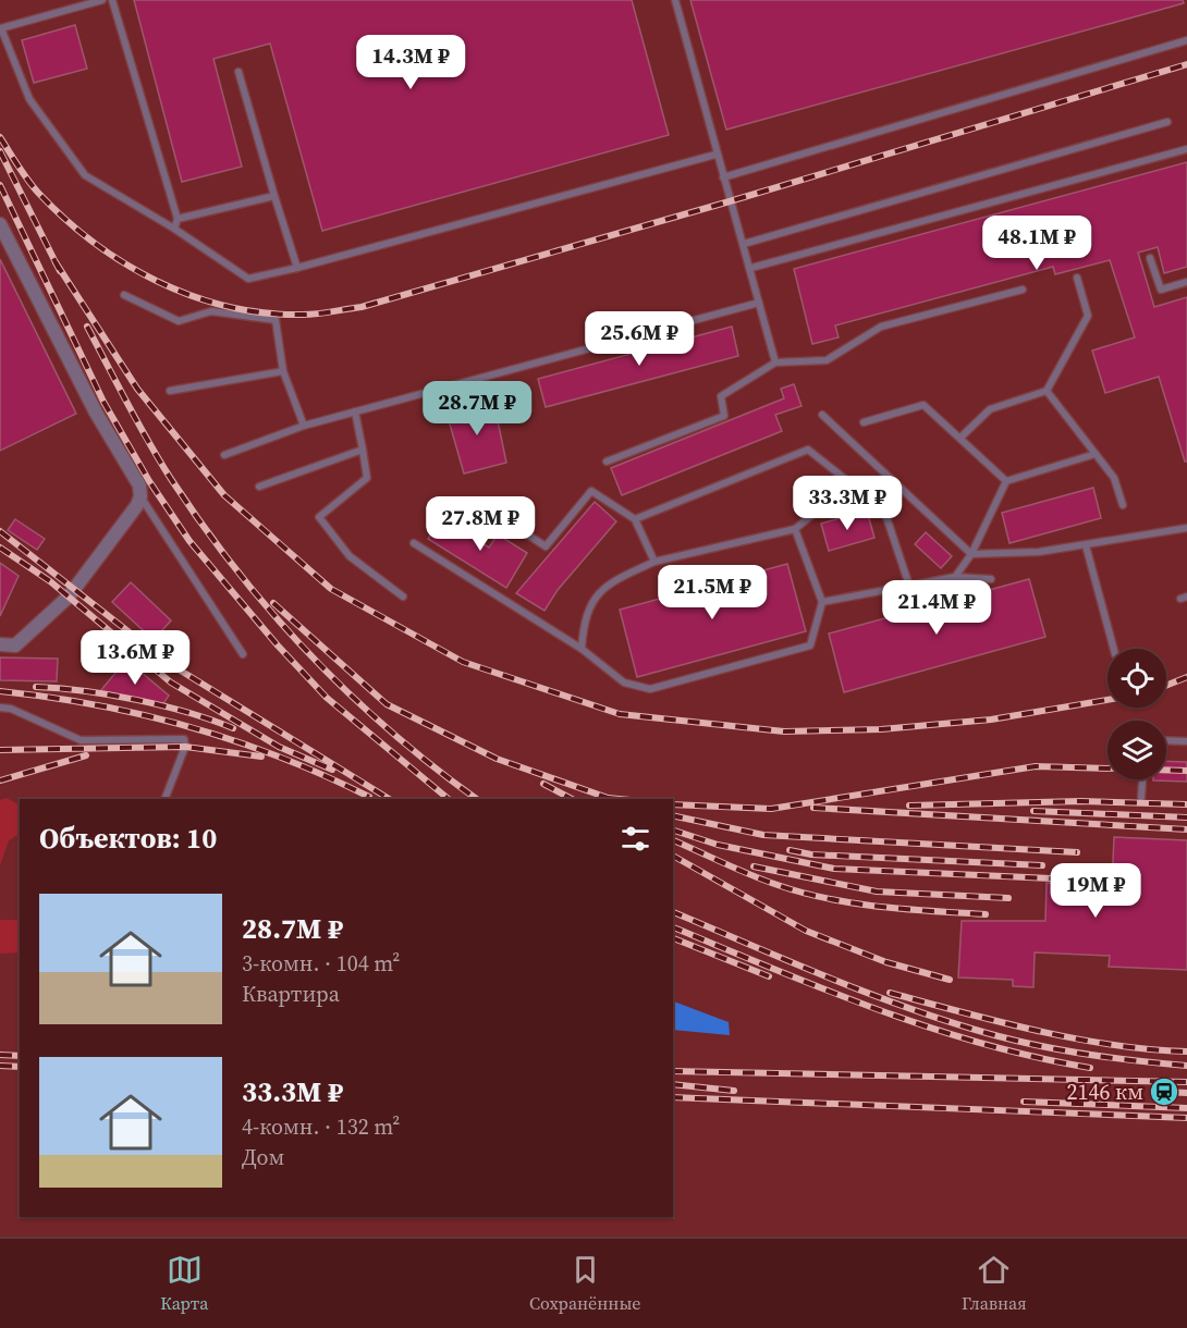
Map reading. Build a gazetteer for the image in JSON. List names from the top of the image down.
{
  "places": {
    "station": ["2146 км"]
  },
  "page": {
    "price": [
      "14.3M ₽",
      "48.1M ₽",
      "25.6M ₽",
      "28.7M ₽",
      "33.3M ₽",
      "27.8M ₽",
      "21.5M ₽",
      "21.4M ₽",
      "13.6M ₽",
      "19M ₽"
    ],
    "heading": "Объектов: 10",
    "list": [
      {
        "name": "28.7M ₽",
        "note": "3-комн. · 104 m² · Квартира"
      },
      {
        "name": "33.3M ₽",
        "note": "4-комн. · 132 m² · Дом"
      }
    ],
    "tabs": ["Карта", "Сохранённые", "Главная"]
  }
}
